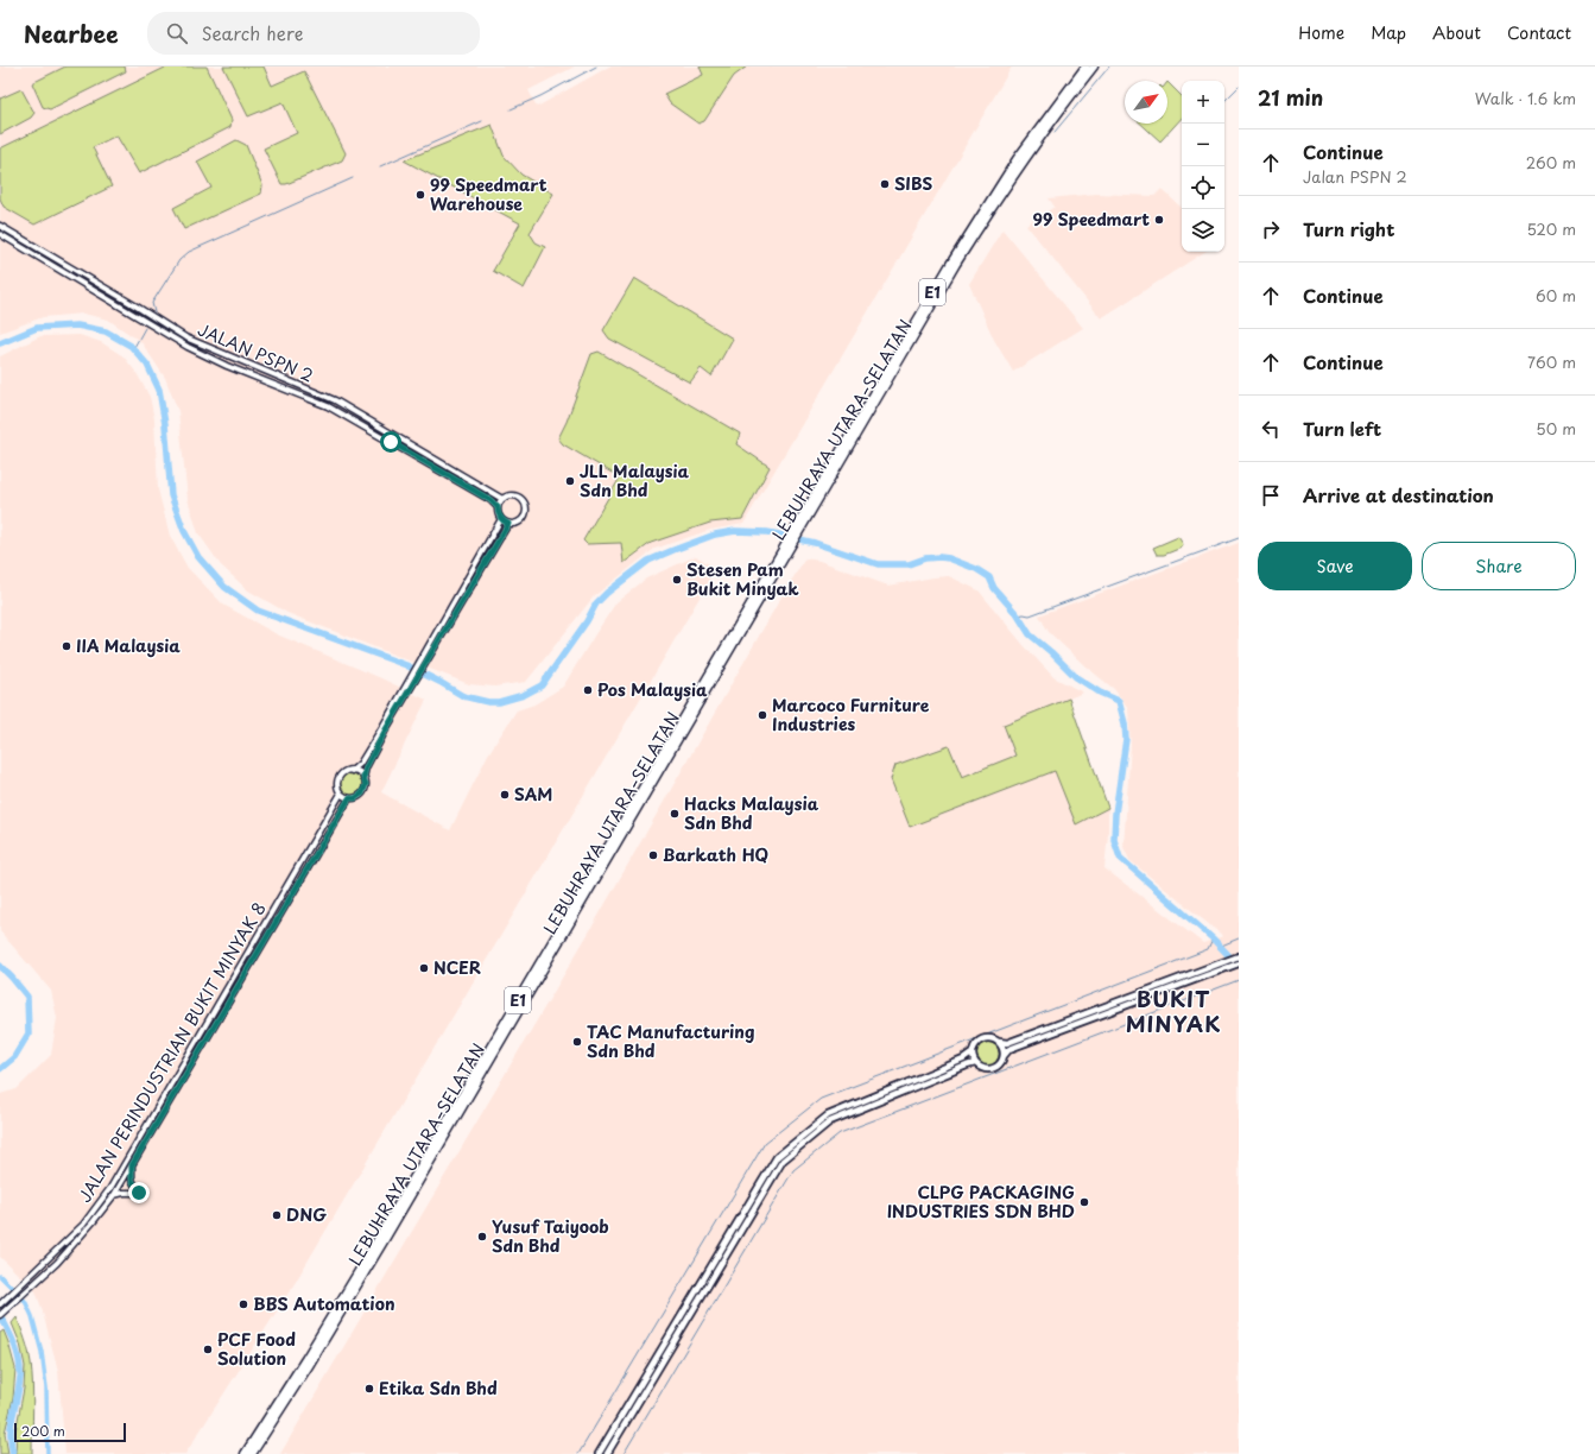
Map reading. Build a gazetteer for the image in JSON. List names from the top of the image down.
{
  "streets": {
    "highway": ["E1", "LEBUHRAYA UTARA–SELATAN"],
    "street": ["JALAN PSPN 2", "JALAN PERINDUSTRIAN BUKIT MINYAK 8"]
  },
  "districts": ["BUKIT MINYAK"],
  "places": [
    "SIBS",
    "99 Speedmart Warehouse",
    "99 Speedmart",
    "JLL Malaysia Sdn Bhd",
    "Stesen Pam Bukit Minyak",
    "IIA Malaysia",
    "Pos Malaysia",
    "Marcoco Furniture Industries",
    "SAM",
    "Hacks Malaysia Sdn Bhd",
    "Barkath HQ",
    "NCER",
    "TAC Manufacturing Sdn Bhd",
    "CLPG PACKAGING INDUSTRIES SDN BHD",
    "DNG",
    "Yusuf Taiyoob Sdn Bhd",
    "BBS Automation",
    "PCF Food Solution",
    "Etika Sdn Bhd"
  ],
  "scale_bar": "200 m",
  "north": "top right",
  "page": {
    "header": "Nearbee",
    "search": "Search here",
    "nav": [
      "Home",
      "Map",
      "About",
      "Contact"
    ],
    "heading": ["21 min", "Walk · 1.6 km"],
    "map_buttons": ["+", "−"],
    "list": [
      ["Continue", "Jalan PSPN 2", "260 m"],
      ["Turn right", "520 m"],
      ["Continue", "60 m"],
      ["Continue", "760 m"],
      ["Turn left", "50 m"],
      "Arrive at destination"
    ],
    "buttons": ["Save", "Share"],
    "scale": "200 m"
  }
}
